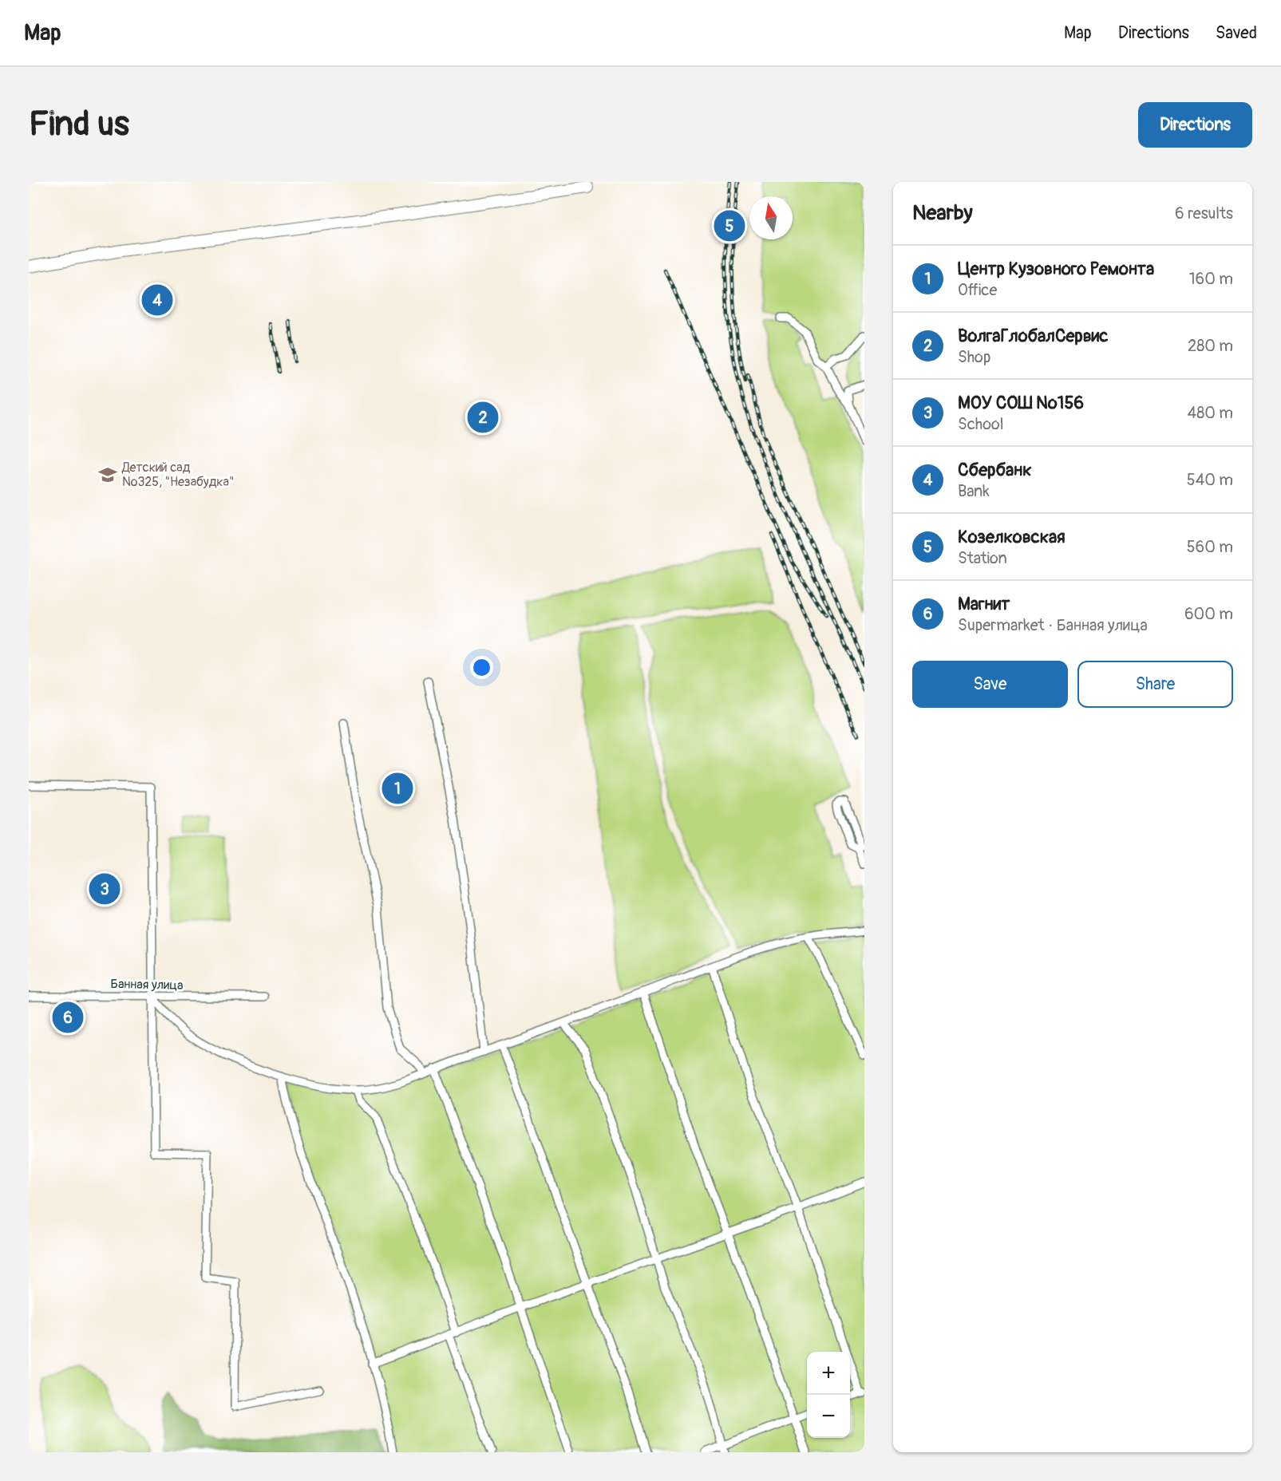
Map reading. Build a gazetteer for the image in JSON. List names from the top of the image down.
{
  "streets": {
    "street": ["Банная улица"]
  },
  "places": {
    "school or university": ["Детский сад №325, \"Незабудка\""]
  },
  "north": "top",
  "page": {
    "header": "Map",
    "nav": ["Map", "Directions", "Saved"],
    "buttons": [
      "Directions",
      ["Save", "Share"]
    ],
    "title": "Find us",
    "heading": ["Nearby", "6 results"],
    "pins": [
      "5",
      "4",
      "2",
      "1",
      "3",
      "6"
    ],
    "list": [
      {
        "mark": "1",
        "name": "Центр Кузовного Ремонта",
        "note": "Office",
        "value": "160 m"
      },
      {
        "mark": "2",
        "name": "ВолгаГлобалСервис",
        "note": "Shop",
        "value": "280 m"
      },
      {
        "mark": "3",
        "name": "МОУ СОШ №156",
        "note": "School",
        "value": "480 m"
      },
      {
        "mark": "4",
        "name": "Сбербанк",
        "note": "Bank",
        "value": "540 m"
      },
      {
        "mark": "5",
        "name": "Козелковская",
        "note": "Station",
        "value": "560 m"
      },
      {
        "mark": "6",
        "name": "Магнит",
        "note": "Supermarket · Банная улица",
        "value": "600 m"
      }
    ],
    "map_buttons": ["+", "−"]
  }
}
